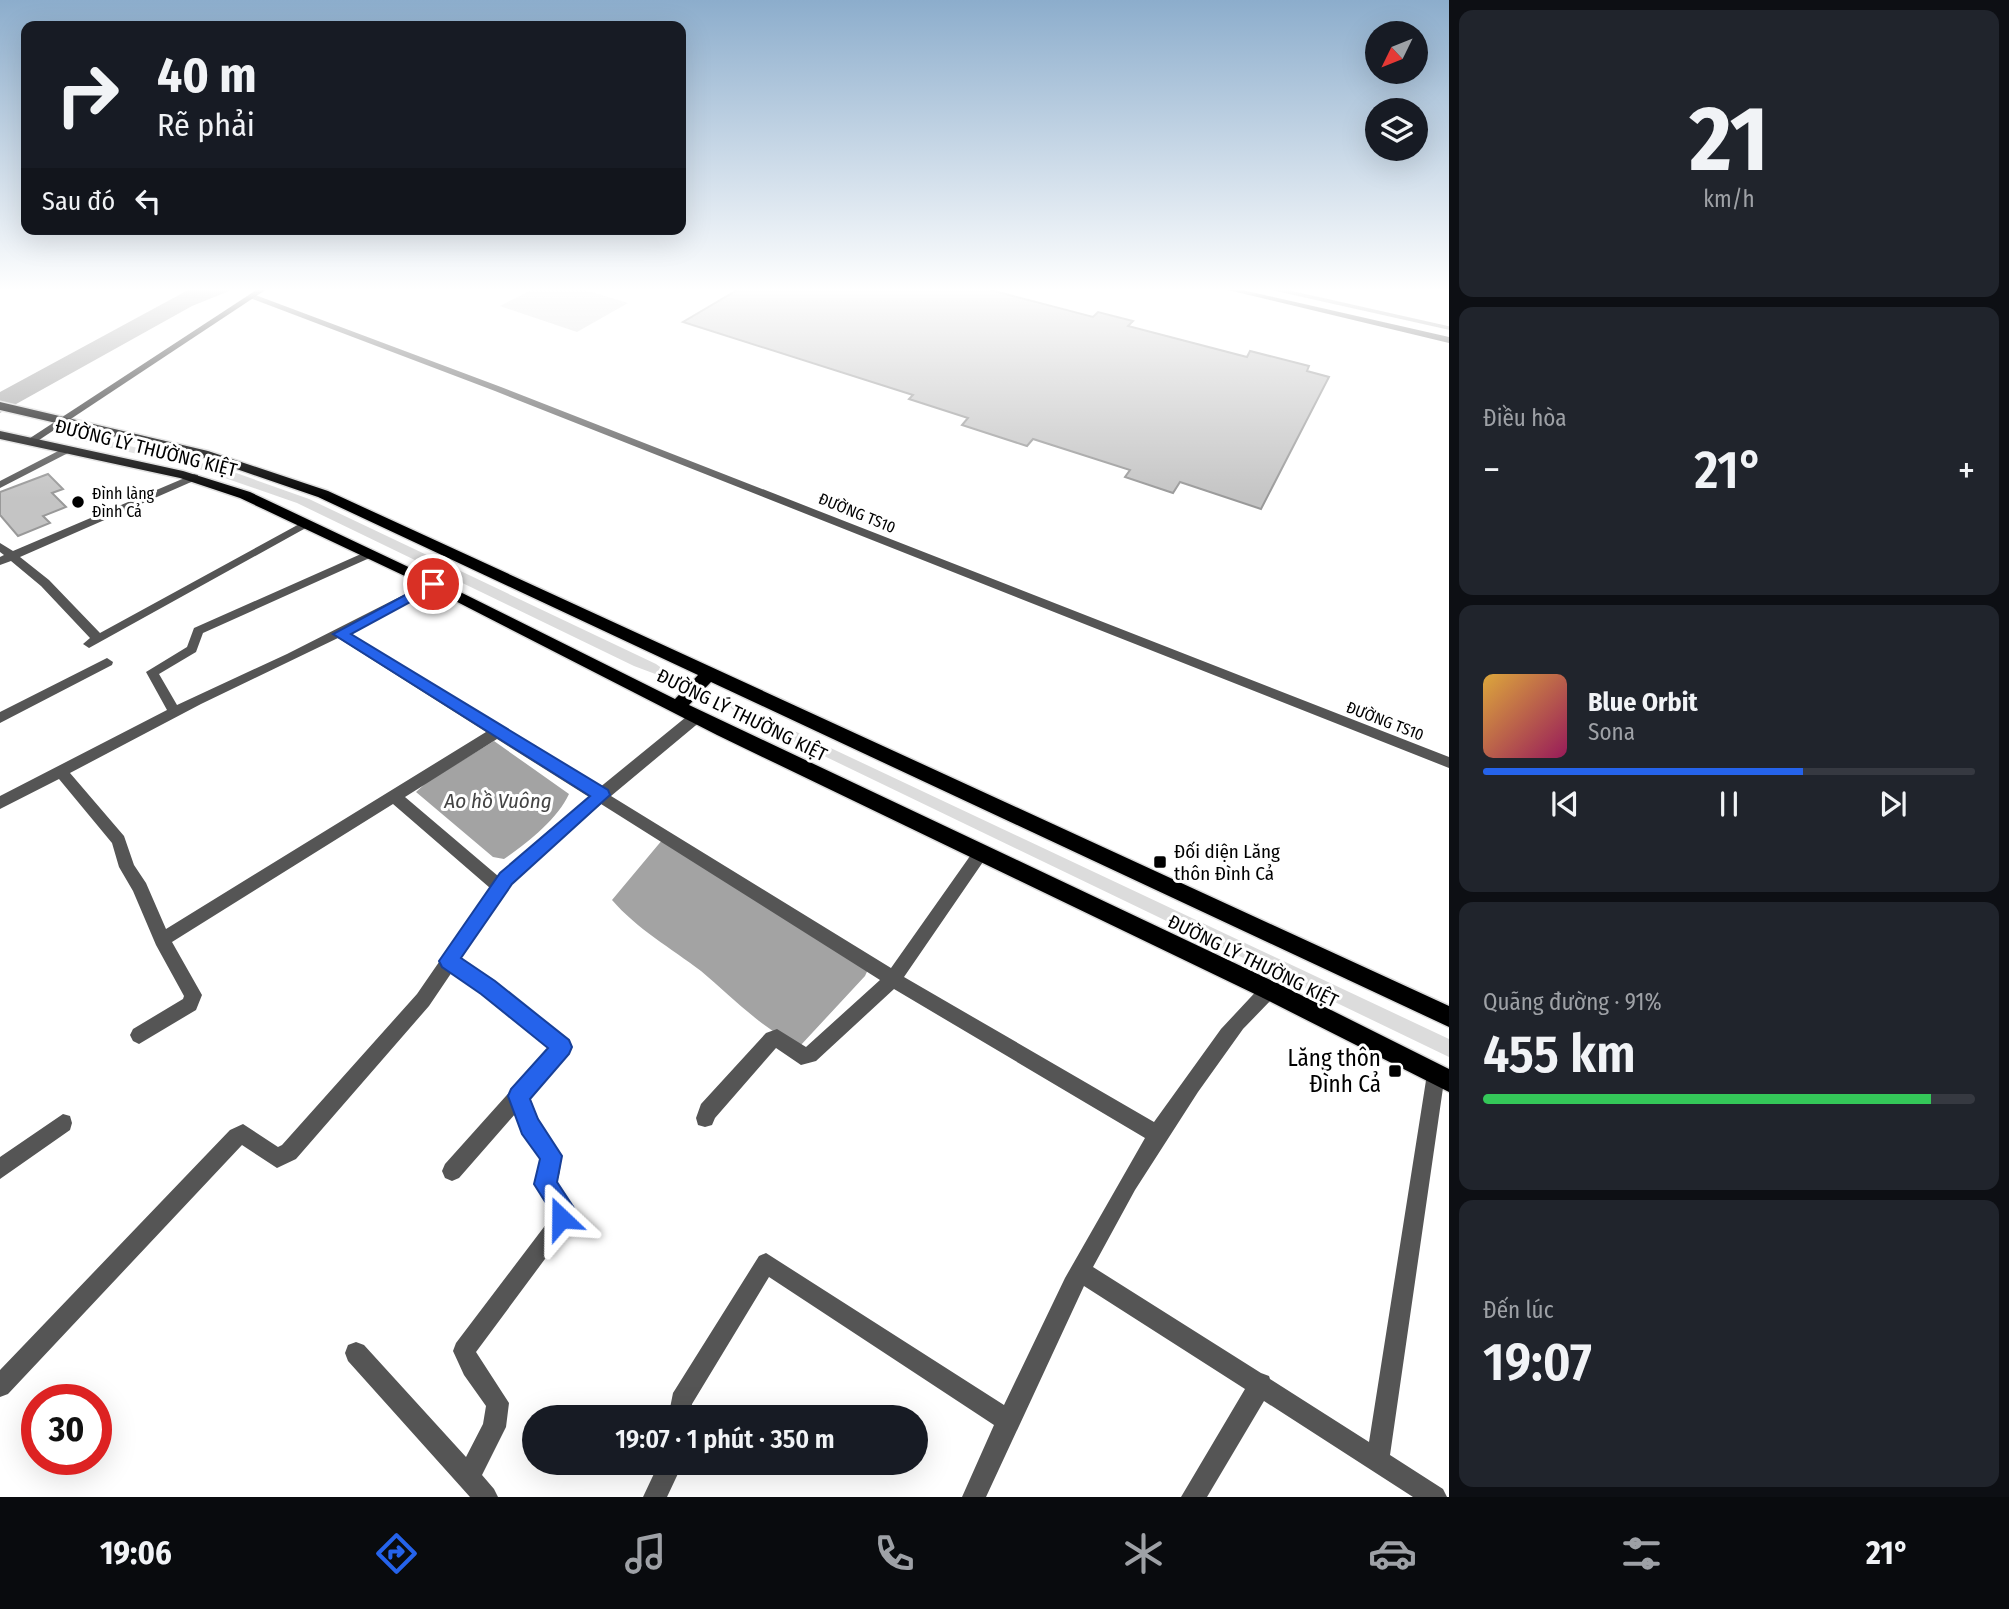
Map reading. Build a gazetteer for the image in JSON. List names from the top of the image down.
{
  "streets": {
    "main road": ["ĐƯỜNG LÝ THƯỜNG KIỆT"],
    "street": ["ĐƯỜNG TS10"]
  },
  "water": ["Ao hồ Vuông"],
  "places": {
    "other": ["Đình làng Đình Cả"],
    "transit": ["Đối diện Lăng thôn Đình Cả", "Lăng thôn Đình Cả"]
  },
  "north": "bottom left",
  "page": {
    "tile": [
      ["21", "km/h"],
      "Điều hòa",
      ["Quãng đường · 91%", "455 km"],
      ["Đến lúc", "19:07"]
    ],
    "turn": ["40 m", "Rẽ phải"],
    "then": "Sau đó",
    "heat": ["−", "21°", "+"],
    "song": ["Blue Orbit", "Sona"],
    "limit": "30",
    "trip": "19:07 · 1 phút · 350 m",
    "tabs": ["19:06", "21°"]
  }
}
